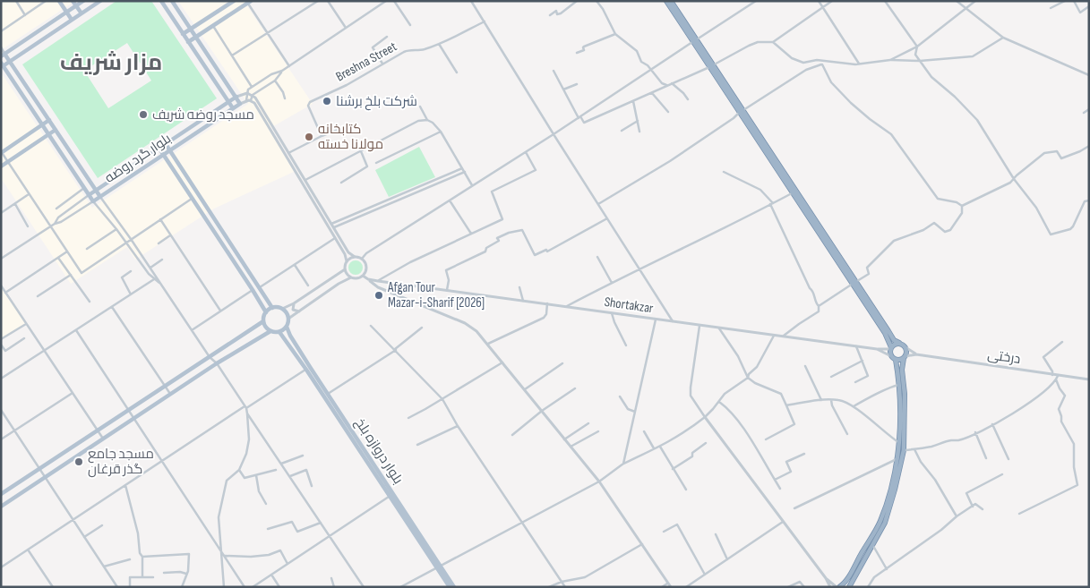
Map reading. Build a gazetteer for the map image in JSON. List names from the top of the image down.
{
  "streets": {
    "main road": ["بلوار گرد روضه", "بلوار دروازه بلخ"],
    "street": ["Breshna Street", "Shortakzar", "درختی"]
  },
  "districts": ["مزار شريف"],
  "places": [
    "شرکت بلخ برشنا",
    "مسجد روضه شریف",
    "کتابخانه مولانا خسته",
    "Afgan Tour Mazar-i-Sharif [2026]",
    "مسجد جامع گذر قرغان"
  ]
}
